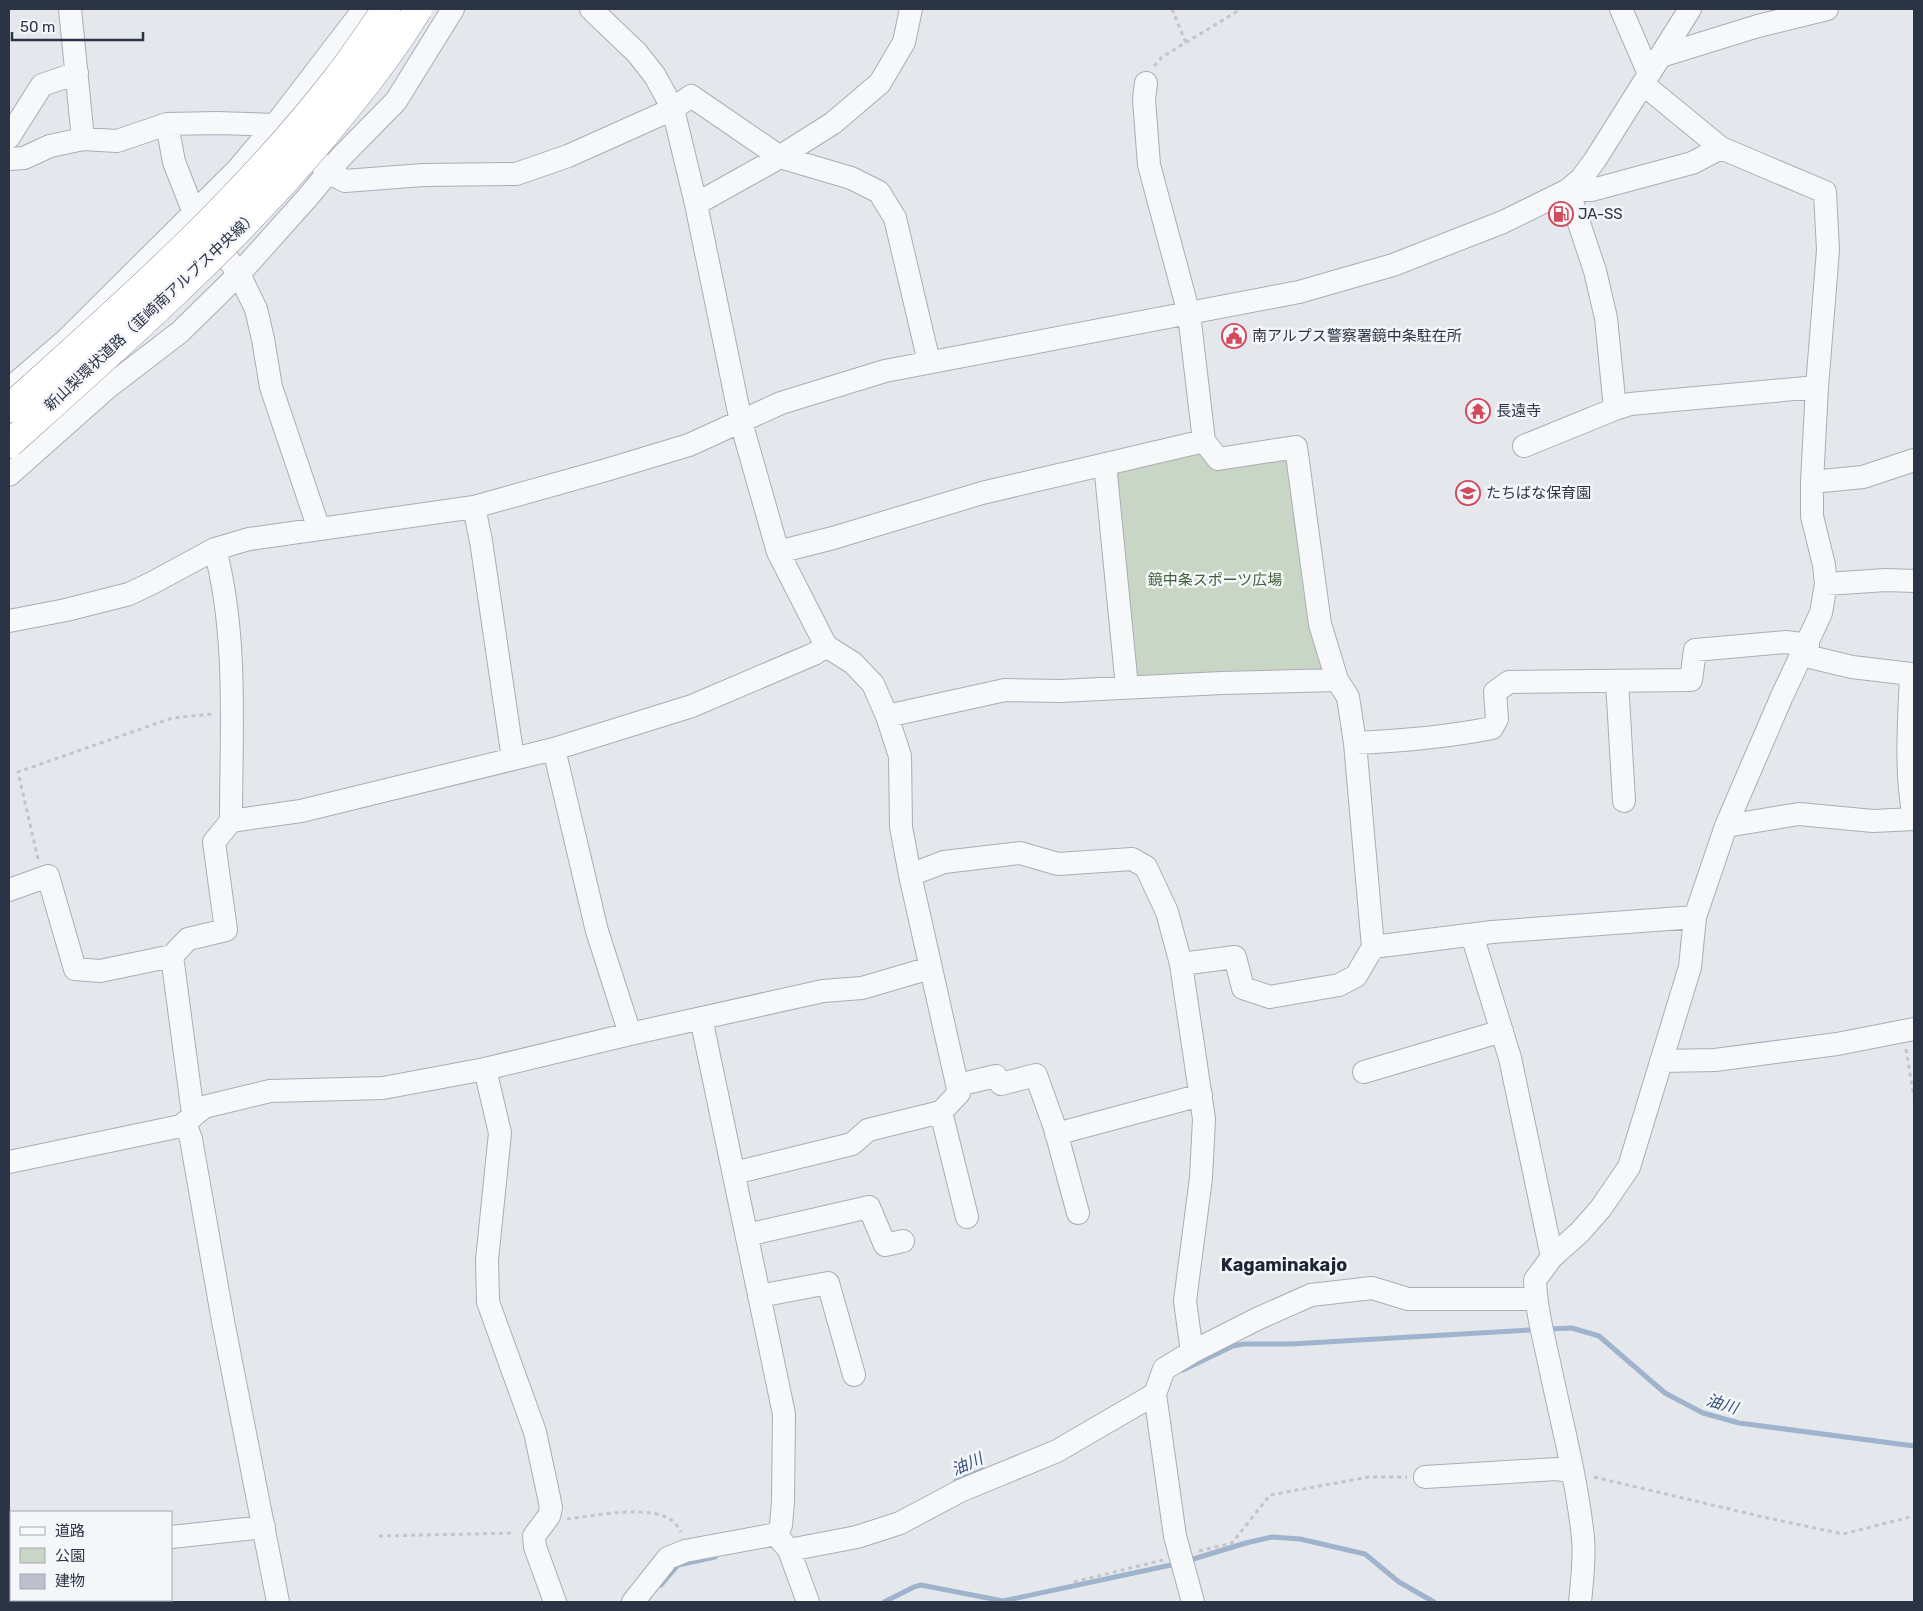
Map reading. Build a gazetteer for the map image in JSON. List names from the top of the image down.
{
  "streets": {
    "highway": ["新山梨環状道路（韮崎南アルプス中央線）"]
  },
  "districts": ["Kagaminakajo"],
  "water": ["油川"],
  "parks": ["鏡中条スポーツ広場"],
  "places": {
    "fuel station": ["JA-SS"],
    "public building": ["南アルプス警察署鏡中条駐在所"],
    "temple": ["長遠寺"],
    "school or university": ["たちばな保育園"]
  },
  "legend": ["道路", "公園", "建物"],
  "scale_bar": "50 m"
}
